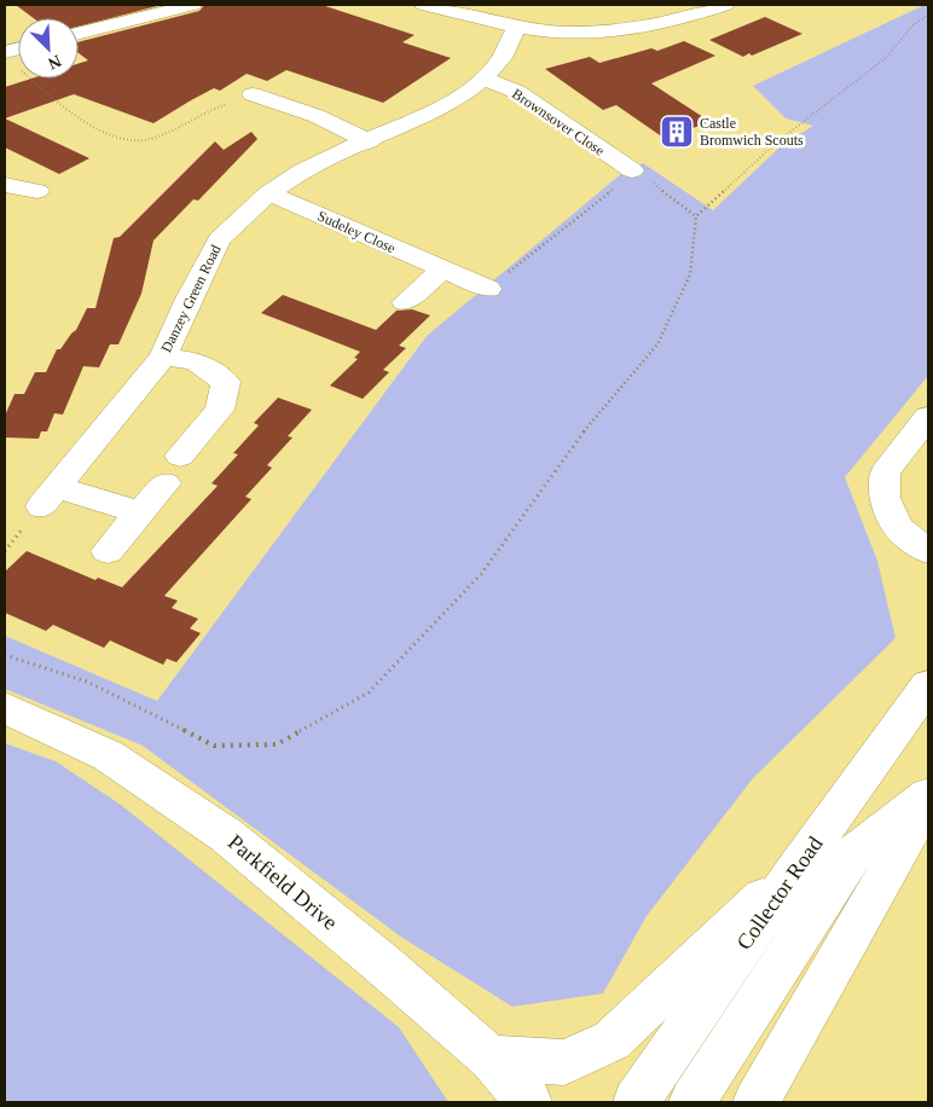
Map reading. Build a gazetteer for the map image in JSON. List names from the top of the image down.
{
  "streets": {
    "main road": [
      "Brownsover Close",
      "Sudeley Close",
      "Danzey Green Road",
      "Parkfield Drive",
      "Collector Road"
    ]
  },
  "crossings": [
    ["Brownsover Close", "Danzey Green Road"],
    ["Sudeley Close", "Danzey Green Road"]
  ],
  "places": {
    "building": ["Castle Bromwich Scouts"]
  },
  "north": "bottom right"
}
